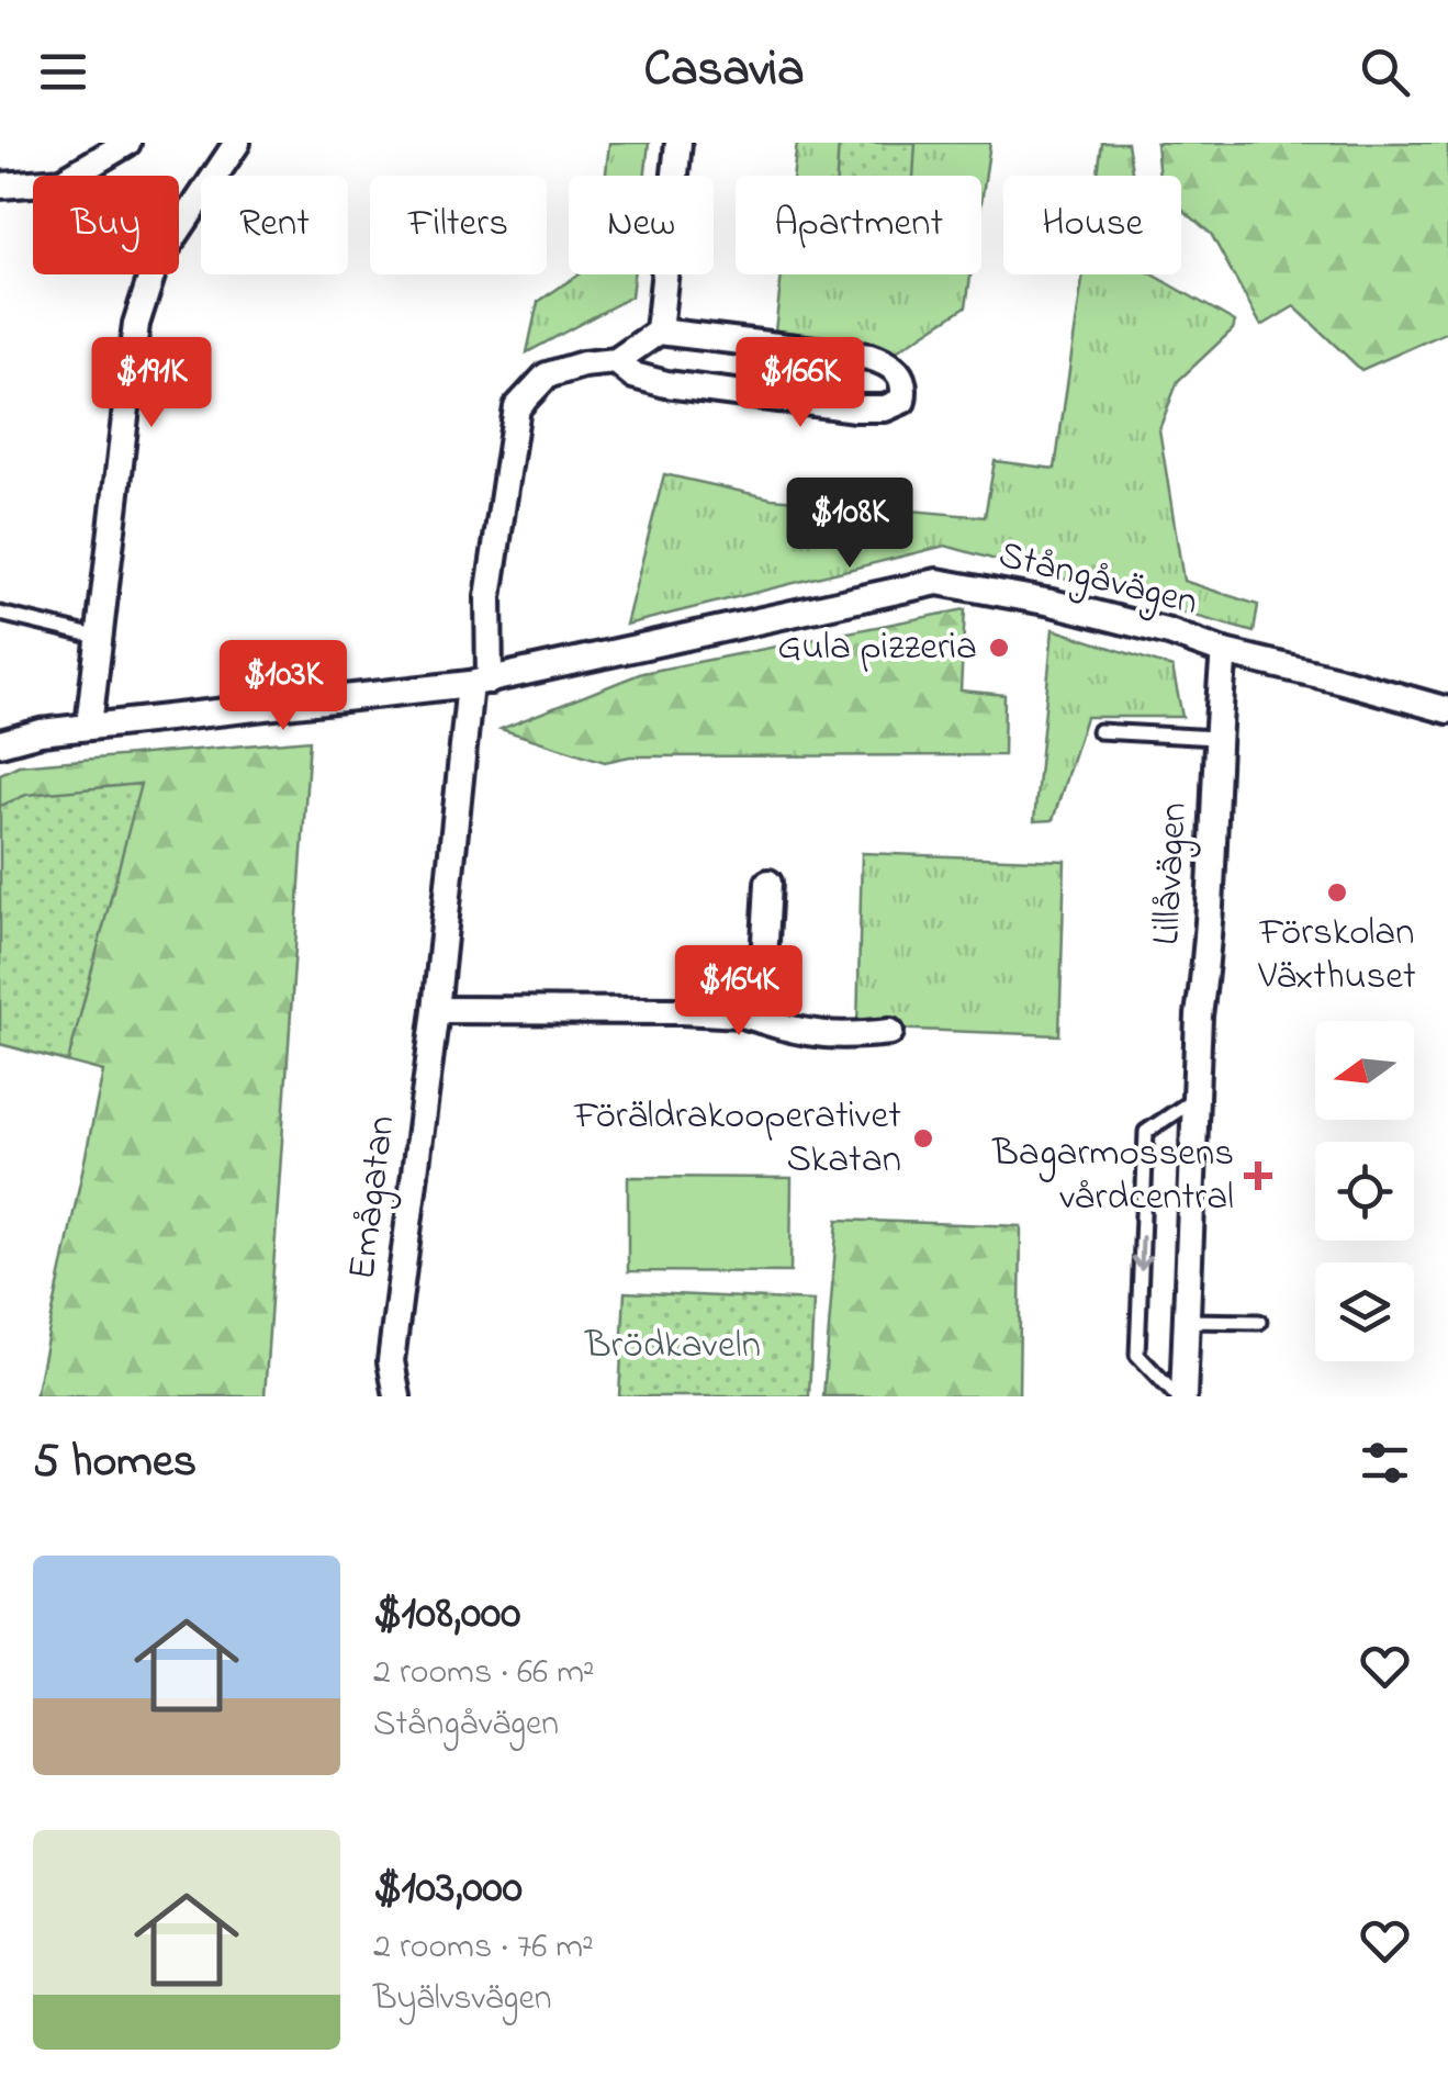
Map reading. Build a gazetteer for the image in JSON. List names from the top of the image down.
{
  "streets": {
    "street": ["Stångåvägen", "Lillåvägen", "Emågatan"]
  },
  "crossings": [
    ["Stångåvägen", "Lillåvägen"],
    ["Stångåvägen", "Emågatan"]
  ],
  "parks": ["Brödkaveln"],
  "places": {
    "other": ["Gula pizzeria", "Förskolan Växthuset", "Föräldrakooperativet Skatan"],
    "health": ["Bagarmossens vårdcentral"]
  },
  "north": "left",
  "page": {
    "header": "Casavia",
    "chip": [
      "Buy",
      "Rent",
      "Filters",
      "New",
      "Apartment",
      "House"
    ],
    "price": [
      "$191K",
      "$166K",
      "$108K",
      "$103K",
      "$164K"
    ],
    "heading": "5 homes",
    "list": [
      {
        "name": "$108,000",
        "note": "2 rooms · 66 m² · Stångåvägen"
      },
      {
        "name": "$103,000",
        "note": "2 rooms · 76 m² · Byälvsvägen"
      }
    ]
  }
}
